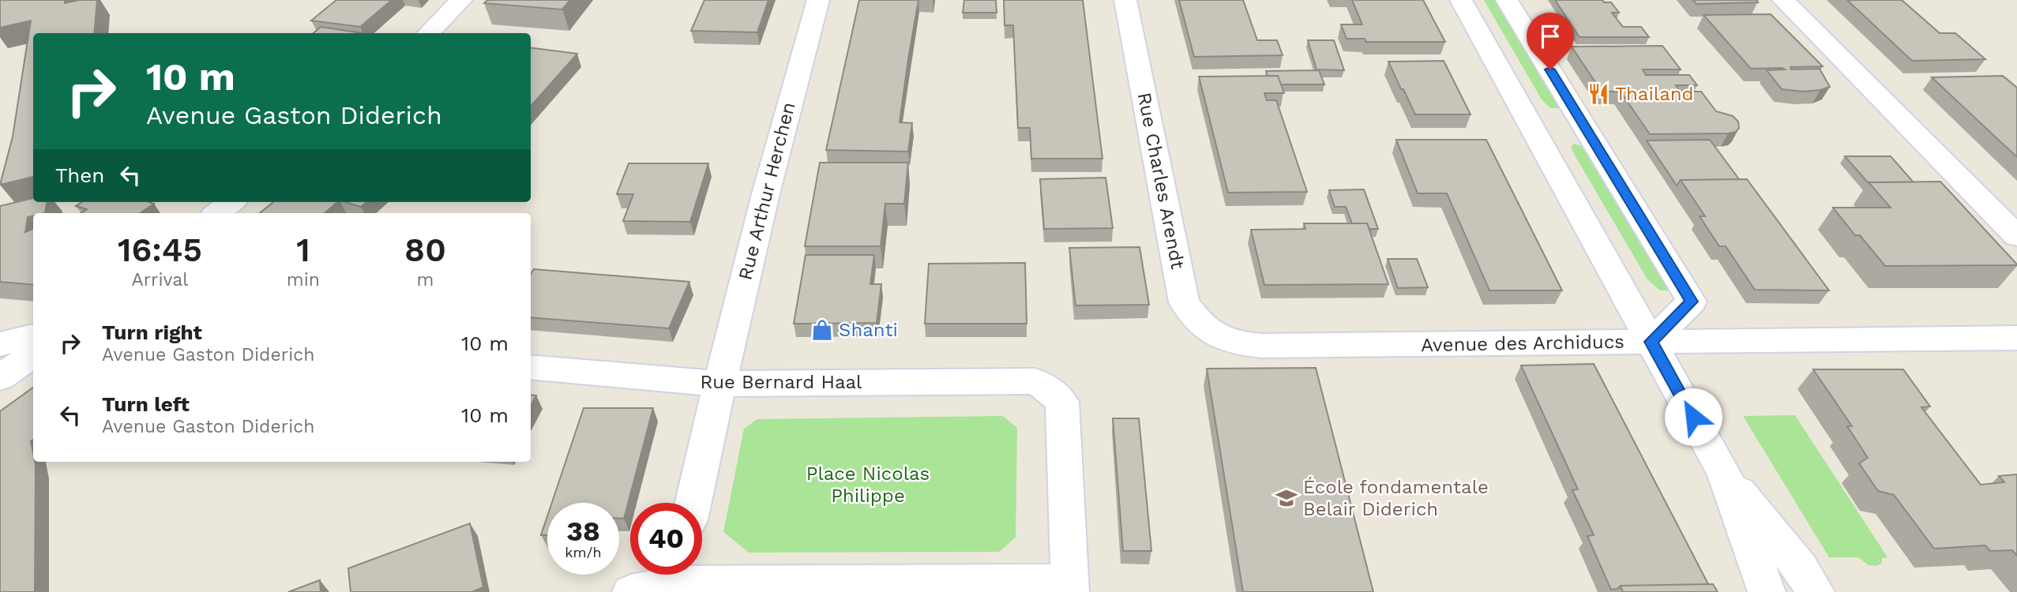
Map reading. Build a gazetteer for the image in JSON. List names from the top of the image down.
{
  "streets": {
    "street": [
      "Rue Charles Arendt",
      "Rue Arthur Herchen",
      "Avenue des Archiducs",
      "Rue Bernard Haal"
    ]
  },
  "crossings": [
    ["Rue Charles Arendt", "Avenue des Archiducs"],
    ["Rue Arthur Herchen", "Rue Bernard Haal"]
  ],
  "parks": ["Place Nicolas Philippe"],
  "places": {
    "restaurant": ["Thailand"],
    "shop": ["Shanti"],
    "school or university": ["École fondamentale Belair Diderich"]
  },
  "page": {
    "turn": ["10 m", "Avenue Gaston Diderich"],
    "then": "Then",
    "eta": [
      "16:45",
      "Arrival",
      "1",
      "min",
      "80",
      "m"
    ],
    "list": [
      {
        "name": "Turn right",
        "note": "Avenue Gaston Diderich",
        "value": "10 m"
      },
      {
        "name": "Turn left",
        "note": "Avenue Gaston Diderich",
        "value": "10 m"
      }
    ],
    "speed": "38 km/h",
    "limit": "40"
  }
}
